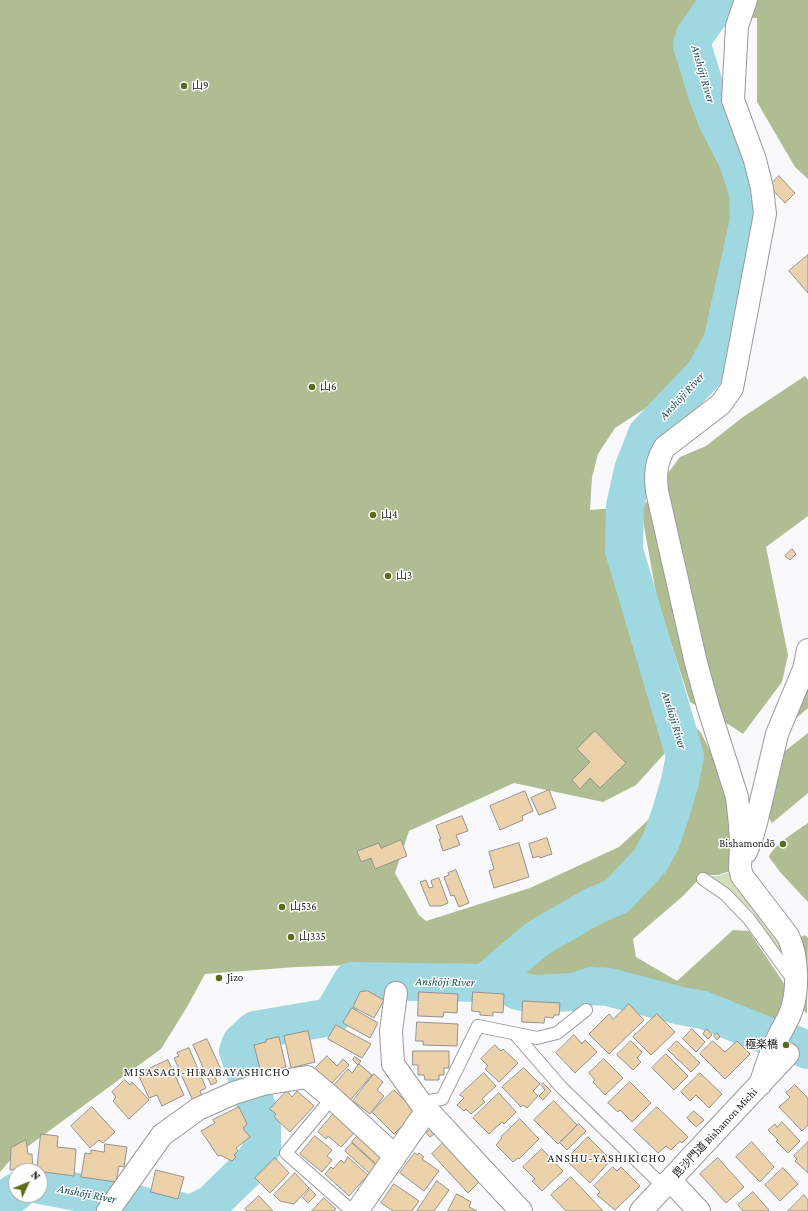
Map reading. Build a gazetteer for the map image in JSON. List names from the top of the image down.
{
  "streets": {
    "street": ["毘沙門道 Bishamon Michi"]
  },
  "districts": ["MISASAGI-HIRABAYASHICHO", "ANSHU-YASHIKICHO"],
  "water": ["Anshōji River"],
  "places": [
    "山9",
    "山6",
    "山4",
    "山3",
    "Bishamondō",
    "山536",
    "山335",
    "Jizo",
    "極楽橋"
  ],
  "north": "top right"
}
